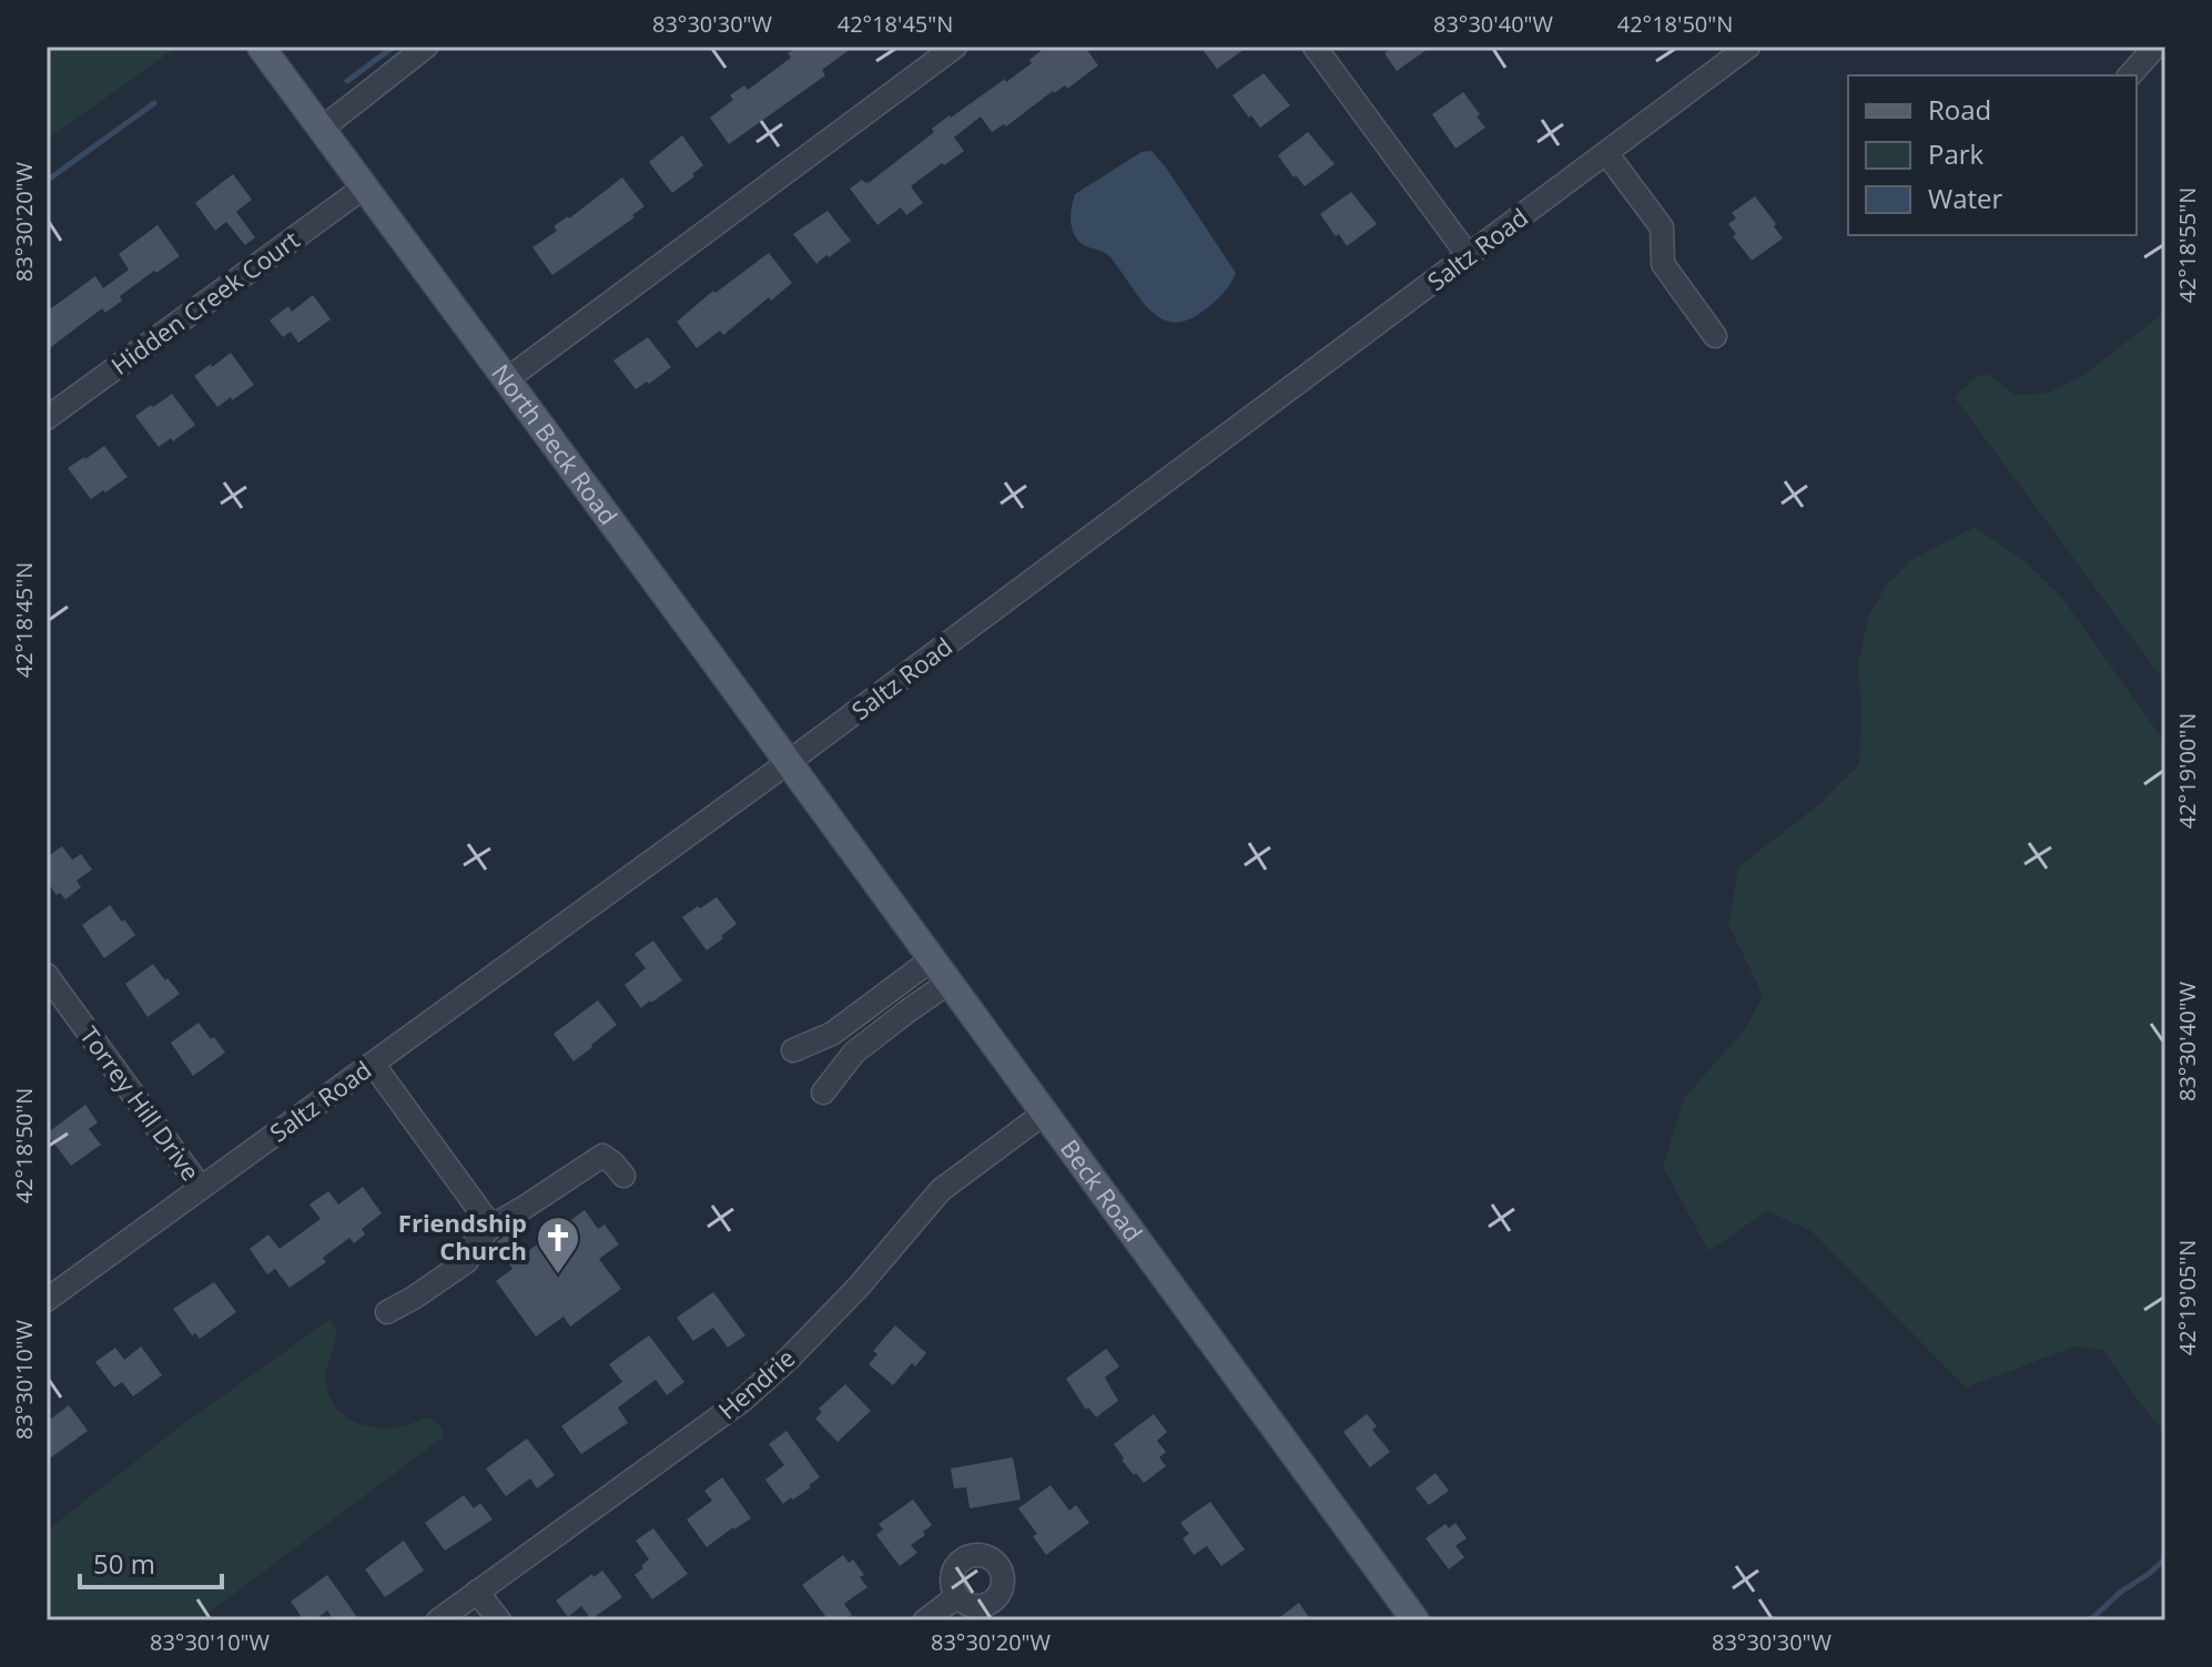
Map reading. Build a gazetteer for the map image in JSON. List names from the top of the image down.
{
  "streets": {
    "main road": ["North Beck Road", "Beck Road"],
    "street": [
      "Saltz Road",
      "Hidden Creek Court",
      "Torrey Hill Drive",
      "Hendrie"
    ]
  },
  "crossings": [
    ["Saltz Road", "North Beck Road"],
    ["Saltz Road", "Torrey Hill Drive"],
    ["Saltz Road", "Beck Road"],
    ["Hidden Creek Court", "North Beck Road"],
    ["North Beck Road", "Beck Road"],
    ["Beck Road", "Hendrie"]
  ],
  "places": {
    "church": ["Friendship Church"]
  },
  "legend": ["Road", "Park", "Water"],
  "scale_bar": "50 m",
  "coordinates": [
    "83°30'30\"W",
    "42°18'45\"N",
    "83°30'40\"W",
    "42°18'50\"N",
    "83°30'20\"W",
    "42°18'55\"N",
    "42°19'00\"N",
    "42°19'05\"N",
    "83°30'10\"W"
  ]
}
